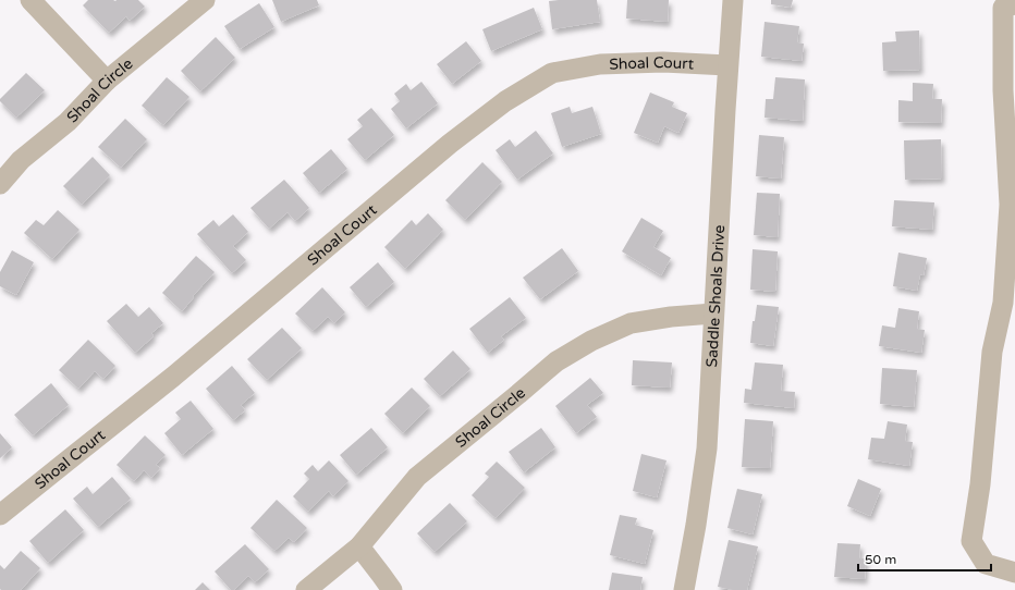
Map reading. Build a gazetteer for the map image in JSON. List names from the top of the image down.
{
  "streets": {
    "street": ["Shoal Court", "Shoal Circle", "Saddle Shoals Drive"]
  },
  "crossings": [
    ["Shoal Court", "Saddle Shoals Drive"],
    ["Shoal Circle", "Saddle Shoals Drive"]
  ],
  "scale_bar": "50 m"
}
